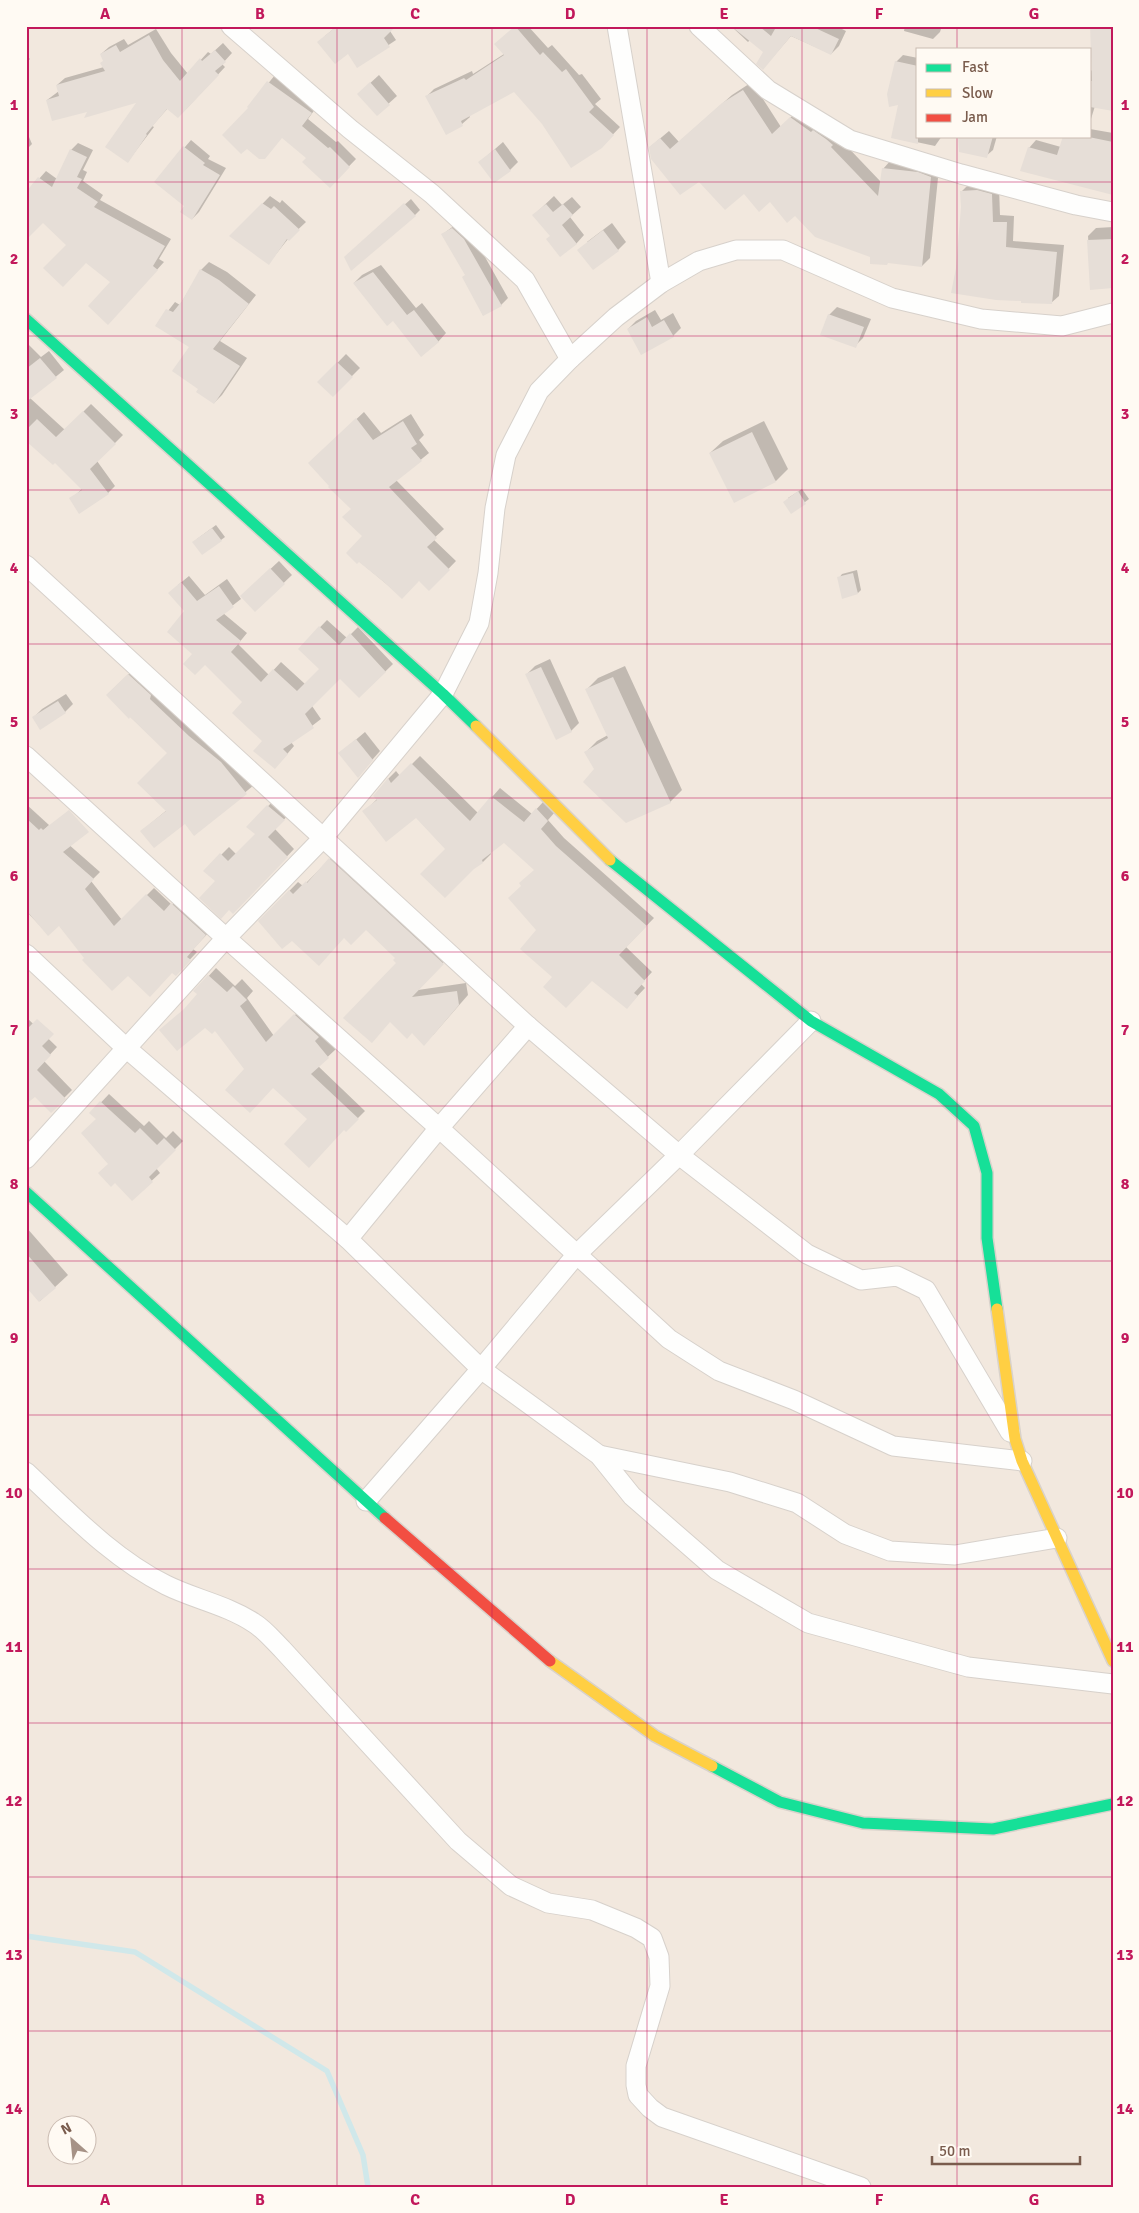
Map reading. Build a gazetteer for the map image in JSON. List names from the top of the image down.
{
  "legend": ["Fast", "Slow", "Jam"],
  "scale_bar": "50 m",
  "north": "top left",
  "grid": {
    "columns": [
      "A",
      "B",
      "C",
      "D",
      "E",
      "F",
      "G"
    ],
    "rows": [
      "1",
      "2",
      "3",
      "4",
      "5",
      "6",
      "7",
      "8",
      "9",
      "10",
      "11",
      "12",
      "13",
      "14"
    ]
  }
}
